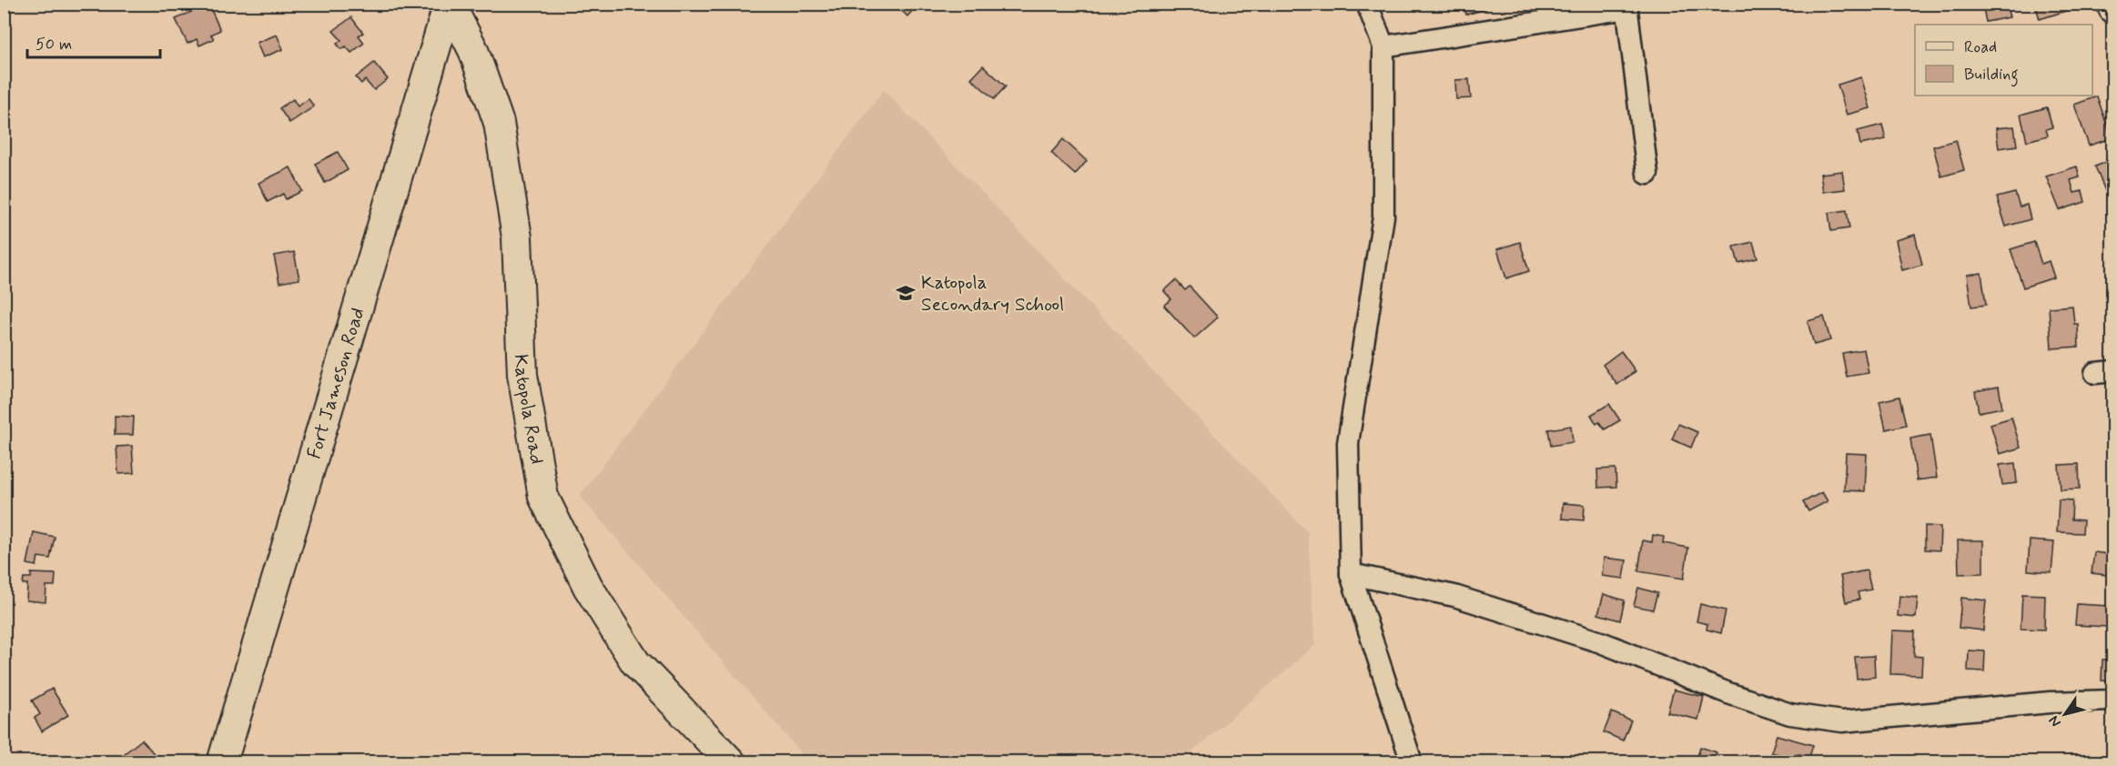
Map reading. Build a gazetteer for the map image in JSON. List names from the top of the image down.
{
  "streets": {
    "street": ["Fort Jameson Road", "Katopola Road"]
  },
  "crossings": [
    ["Fort Jameson Road", "Katopola Road"]
  ],
  "places": {
    "school or university": ["Katopola Secondary School"]
  },
  "legend": ["Road", "Building"],
  "scale_bar": "50 m",
  "north": "bottom left"
}
